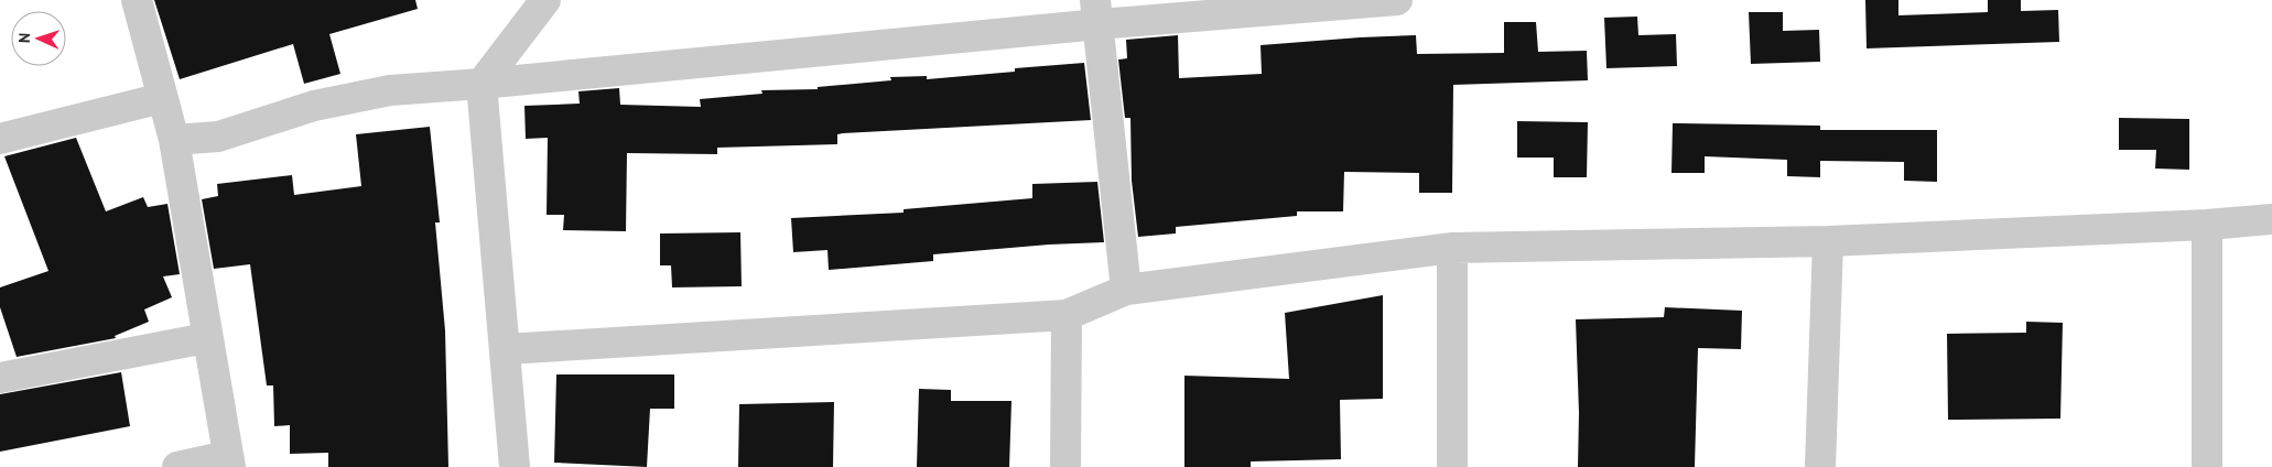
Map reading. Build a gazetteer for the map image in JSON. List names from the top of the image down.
{
  "north": "left"
}
